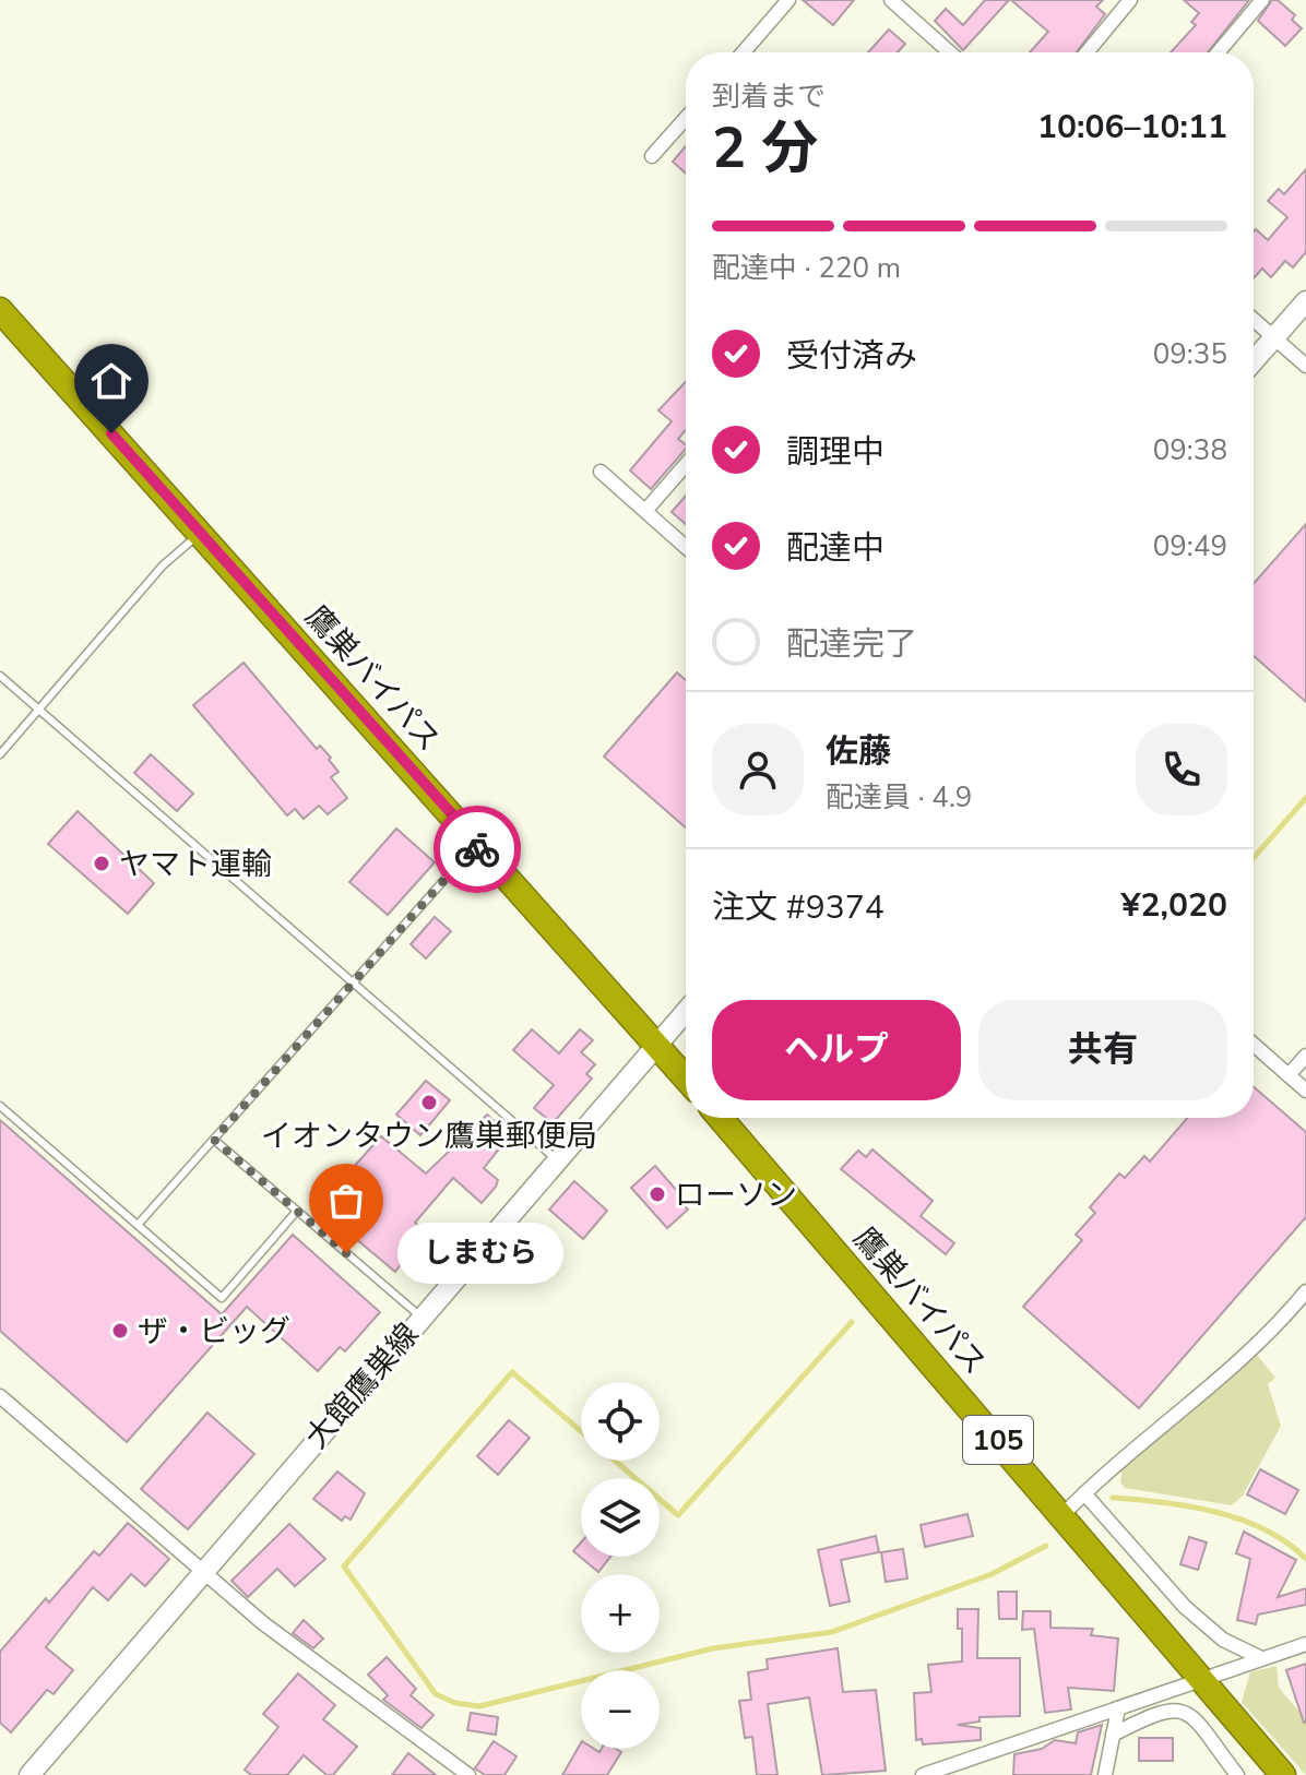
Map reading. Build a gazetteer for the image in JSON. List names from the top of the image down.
{
  "streets": {
    "highway": ["鷹巣バイパス", "105"],
    "main road": ["大館鷹巣線"]
  },
  "crossings": [
    ["鷹巣バイパス", "大館鷹巣線"]
  ],
  "places": [
    "ヤマト運輸",
    "イオンタウン鷹巣郵便局",
    "ローソン",
    "しまむら",
    "ザ・ビッグ"
  ],
  "page": {
    "heading": ["2 分", "到着まで", "10:06–10:11"],
    "panel": [
      "佐藤",
      "配達員 · 4.9",
      "注文 #9374",
      "¥2,020"
    ],
    "bar": "配達中 · 220 m",
    "list": [
      ["受付済み", "09:35"],
      ["調理中", "09:38"],
      ["配達中", "09:49"],
      "配達完了"
    ],
    "buttons": ["ヘルプ", "共有"],
    "bubble": "しまむら",
    "map_buttons": ["+", "−"]
  }
}
